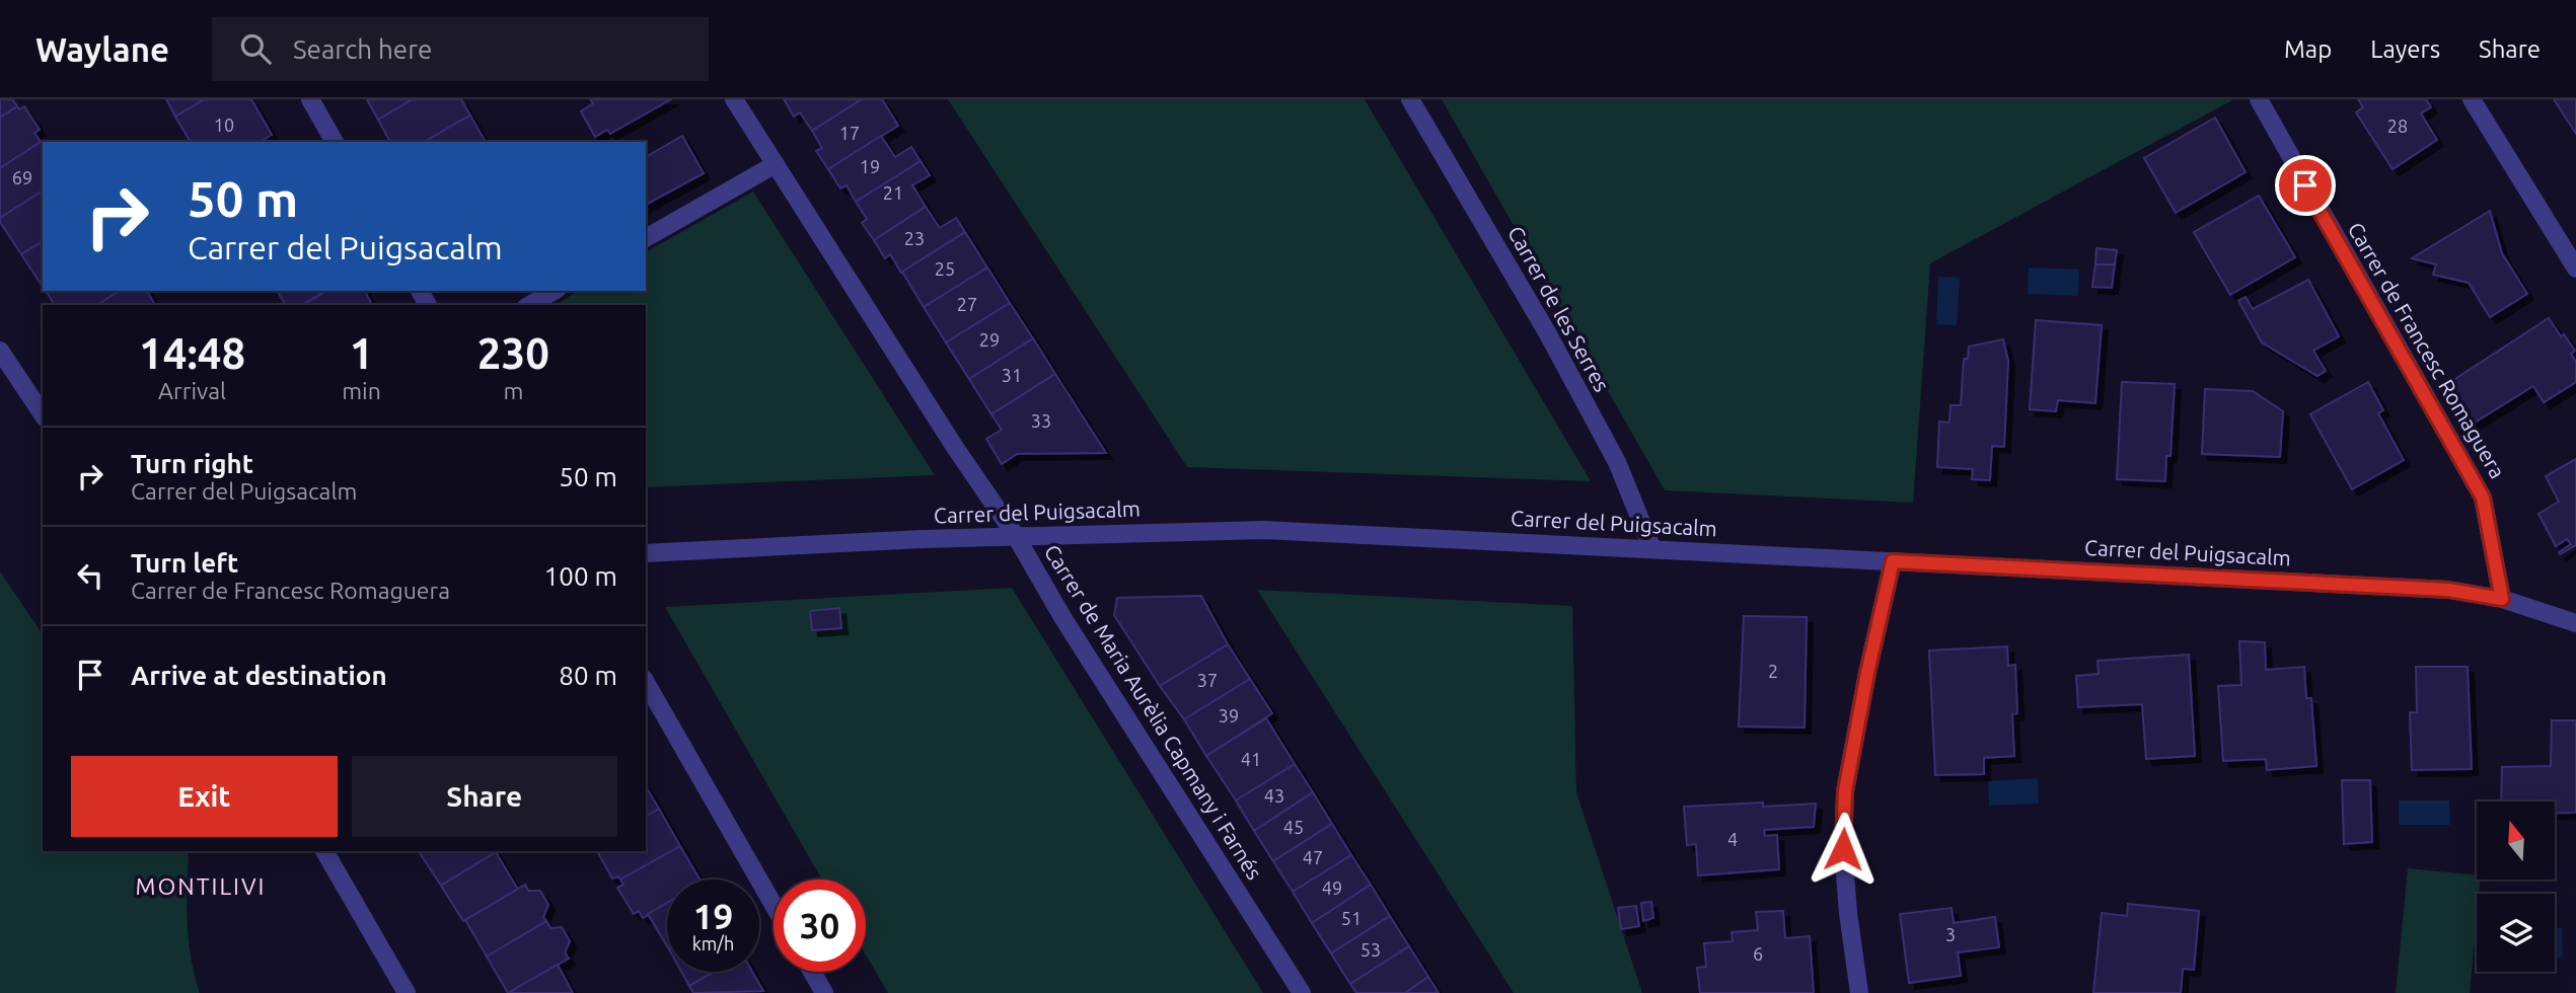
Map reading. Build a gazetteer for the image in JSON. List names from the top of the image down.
{
  "streets": {
    "street": [
      "Carrer de les Serres",
      "Carrer de Francesc Romaguera",
      "Carrer del Puigsacalm",
      "Carrer de Maria Aurèlia Capmany i Farnés"
    ]
  },
  "crossings": [
    ["Carrer de les Serres", "Carrer del Puigsacalm"],
    ["Carrer de Francesc Romaguera", "Carrer del Puigsacalm"],
    ["Carrer del Puigsacalm", "Carrer de Maria Aurèlia Capmany i Farnés"]
  ],
  "districts": ["MONTILIVI"],
  "house_numbers": [
    "10",
    "28",
    "17",
    "19",
    "69",
    "21",
    "23",
    "25",
    "27",
    "29",
    "31",
    "33",
    "2",
    "37",
    "39",
    "41",
    "43",
    "45",
    "4",
    "47",
    "49",
    "51",
    "3",
    "53",
    "6"
  ],
  "north": "top",
  "page": {
    "header": "Waylane",
    "search": "Search here",
    "nav": ["Map", "Layers", "Share"],
    "turn": ["50 m", "Carrer del Puigsacalm"],
    "eta": [
      "14:48",
      "Arrival",
      "1",
      "min",
      "230",
      "m"
    ],
    "list": [
      {
        "name": "Turn right",
        "note": "Carrer del Puigsacalm",
        "value": "50 m"
      },
      {
        "name": "Turn left",
        "note": "Carrer de Francesc Romaguera",
        "value": "100 m"
      },
      {
        "name": "Arrive at destination",
        "value": "80 m"
      }
    ],
    "buttons": ["Exit", "Share"],
    "speed": "19 km/h",
    "limit": "30"
  }
}
